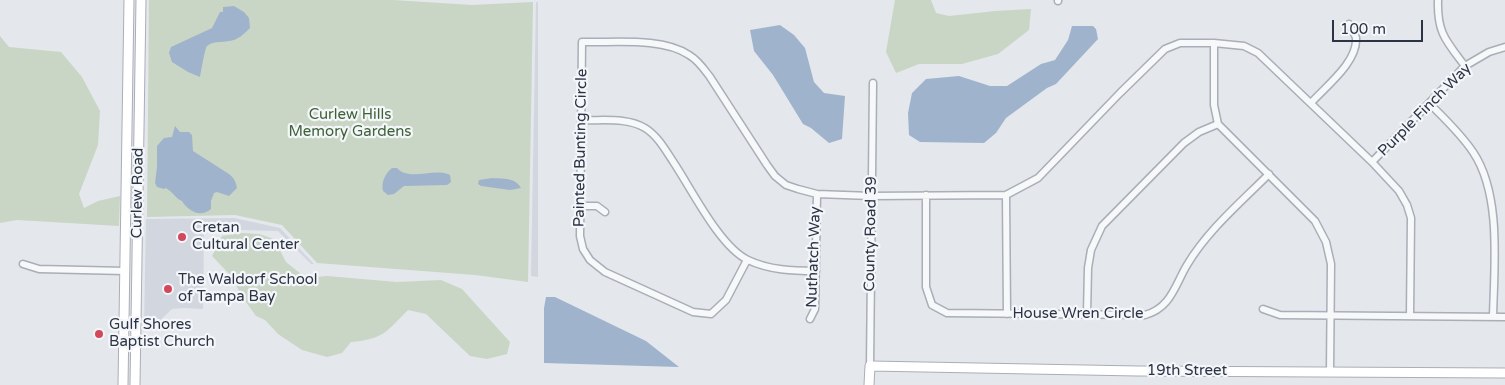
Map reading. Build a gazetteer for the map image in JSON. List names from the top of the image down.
{
  "streets": {
    "main road": ["Curlew Road", "County Road 39", "19th Street"],
    "street": [
      "Purple Finch Way",
      "Painted Bunting Circle",
      "Nuthatch Way",
      "House Wren Circle"
    ]
  },
  "crossings": [
    ["Painted Bunting Circle", "Nuthatch Way"],
    ["County Road 39", "19th Street"]
  ],
  "parks": ["Curlew Hills Memory Gardens"],
  "places": ["Cretan Cultural Center", "The Waldorf School of Tampa Bay", "Gulf Shores Baptist Church"],
  "scale_bar": "100 m"
}
